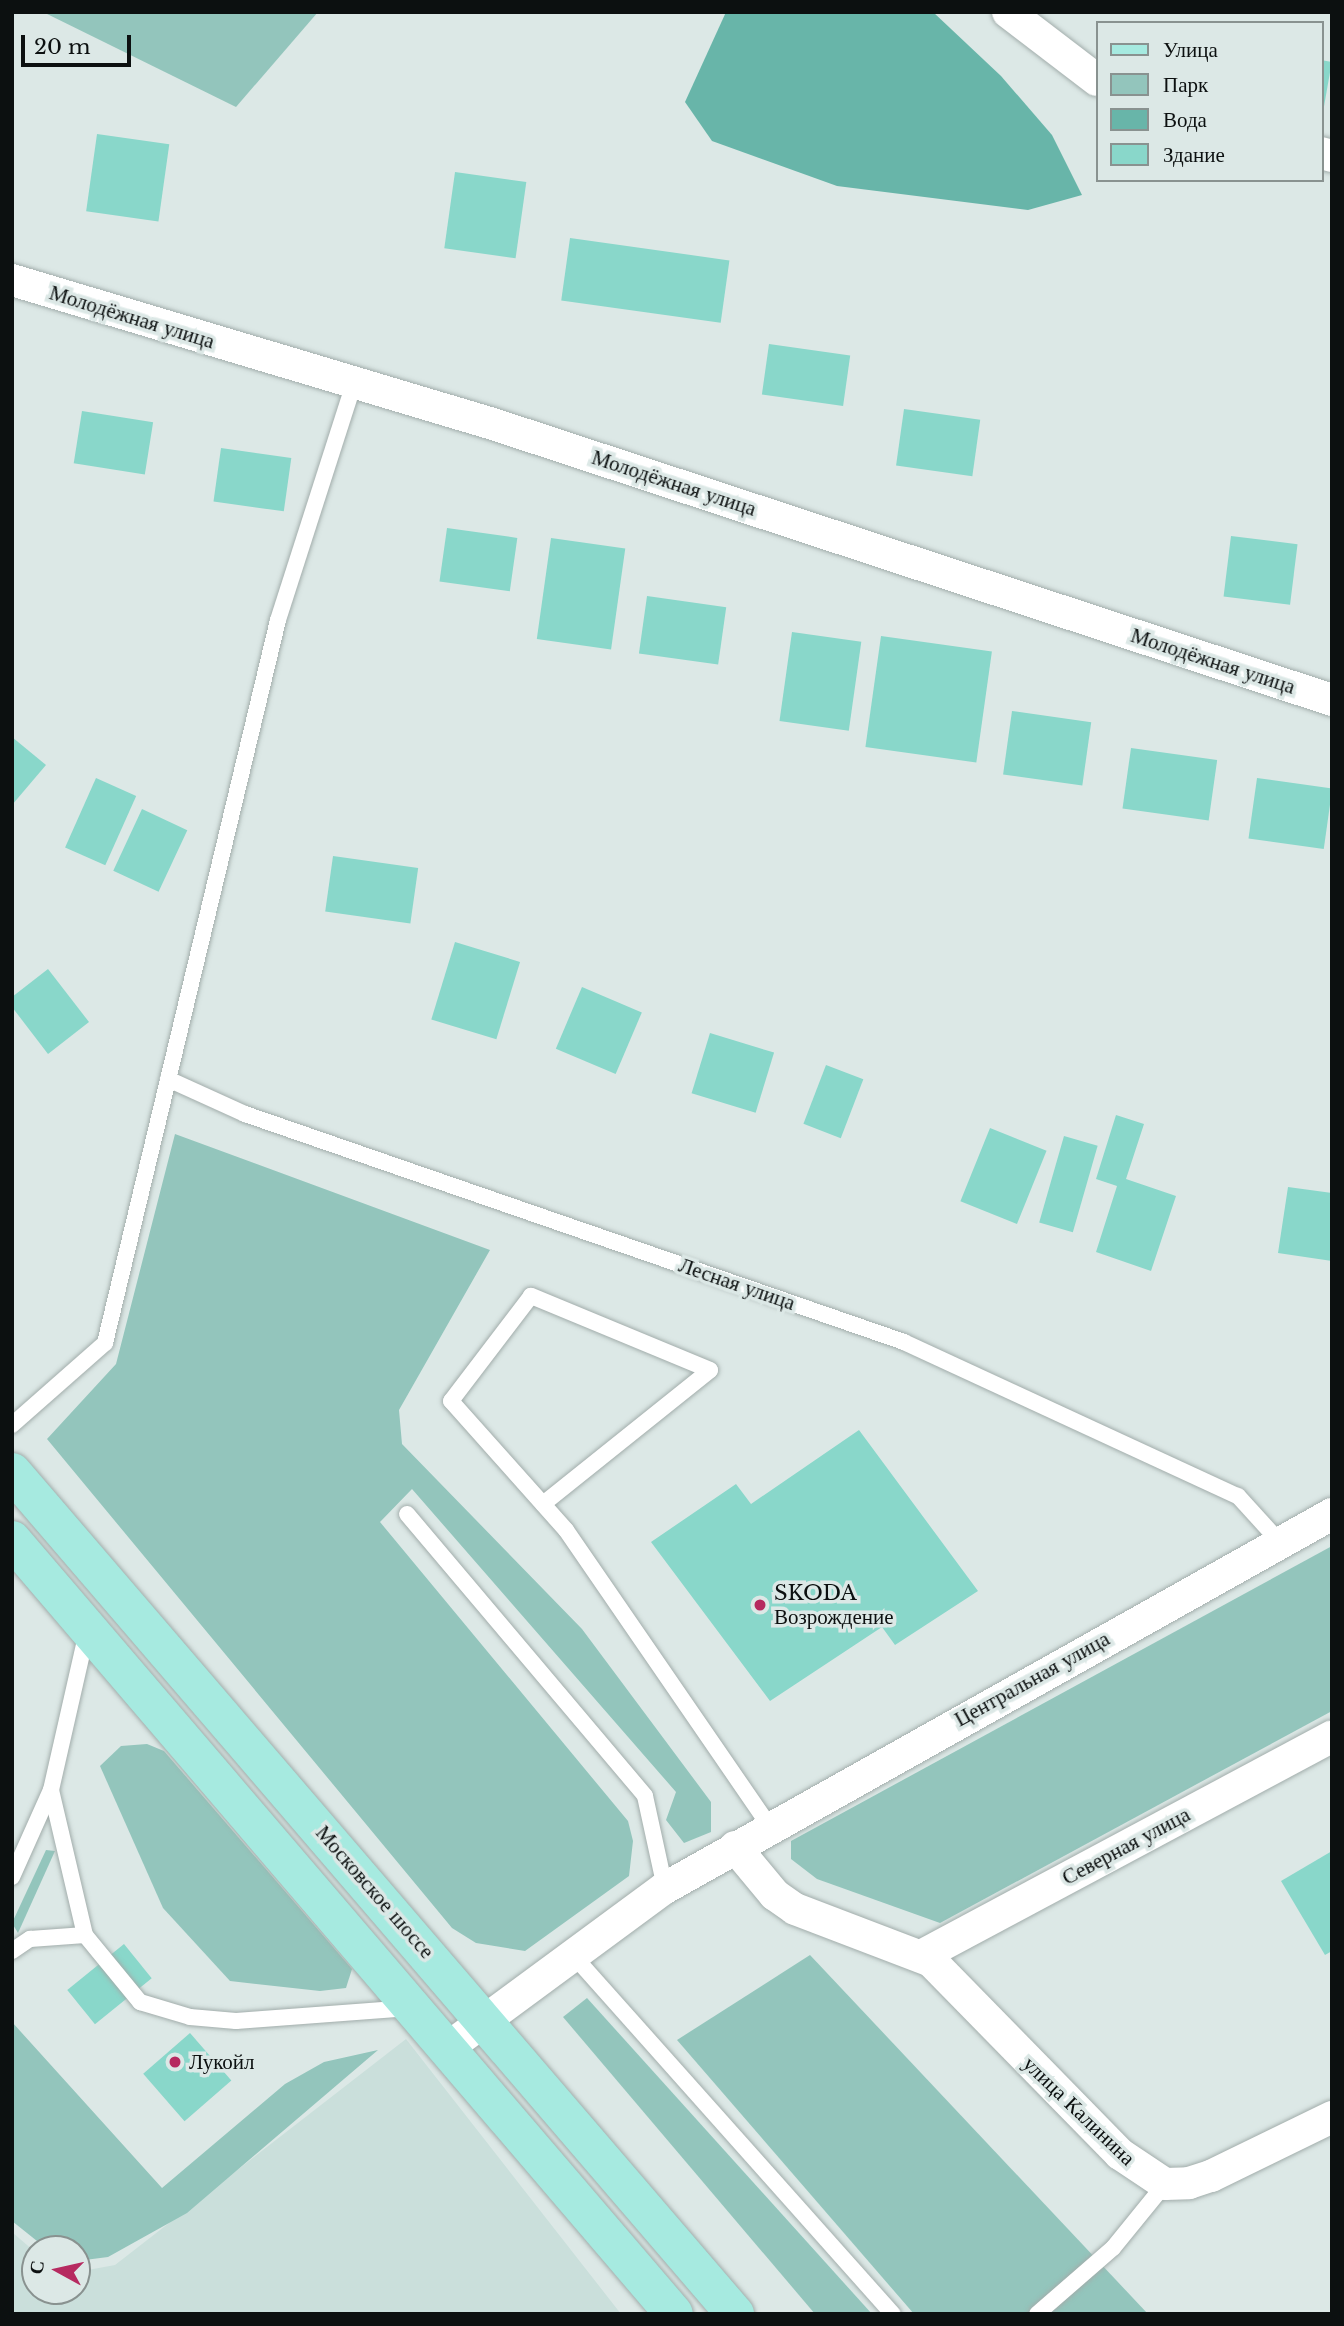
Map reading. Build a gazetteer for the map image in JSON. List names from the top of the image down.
{
  "streets": {
    "main road": ["Московское шоссе"],
    "street": [
      "Молодёжная улица",
      "Центральная улица",
      "Северная улица",
      "улица Калинина"
    ],
    "lane": ["Лесная улица"]
  },
  "crossings": [
    ["Лесная улица", "Центральная улица"],
    ["Центральная улица", "Московское шоссе"],
    ["Северная улица", "улица Калинина"]
  ],
  "places": ["SKODA Возрождение", "Лукойл"],
  "legend": [
    "Улица",
    "Парк",
    "Вода",
    "Здание"
  ],
  "scale_bar": "20 m",
  "north": "left"
}
